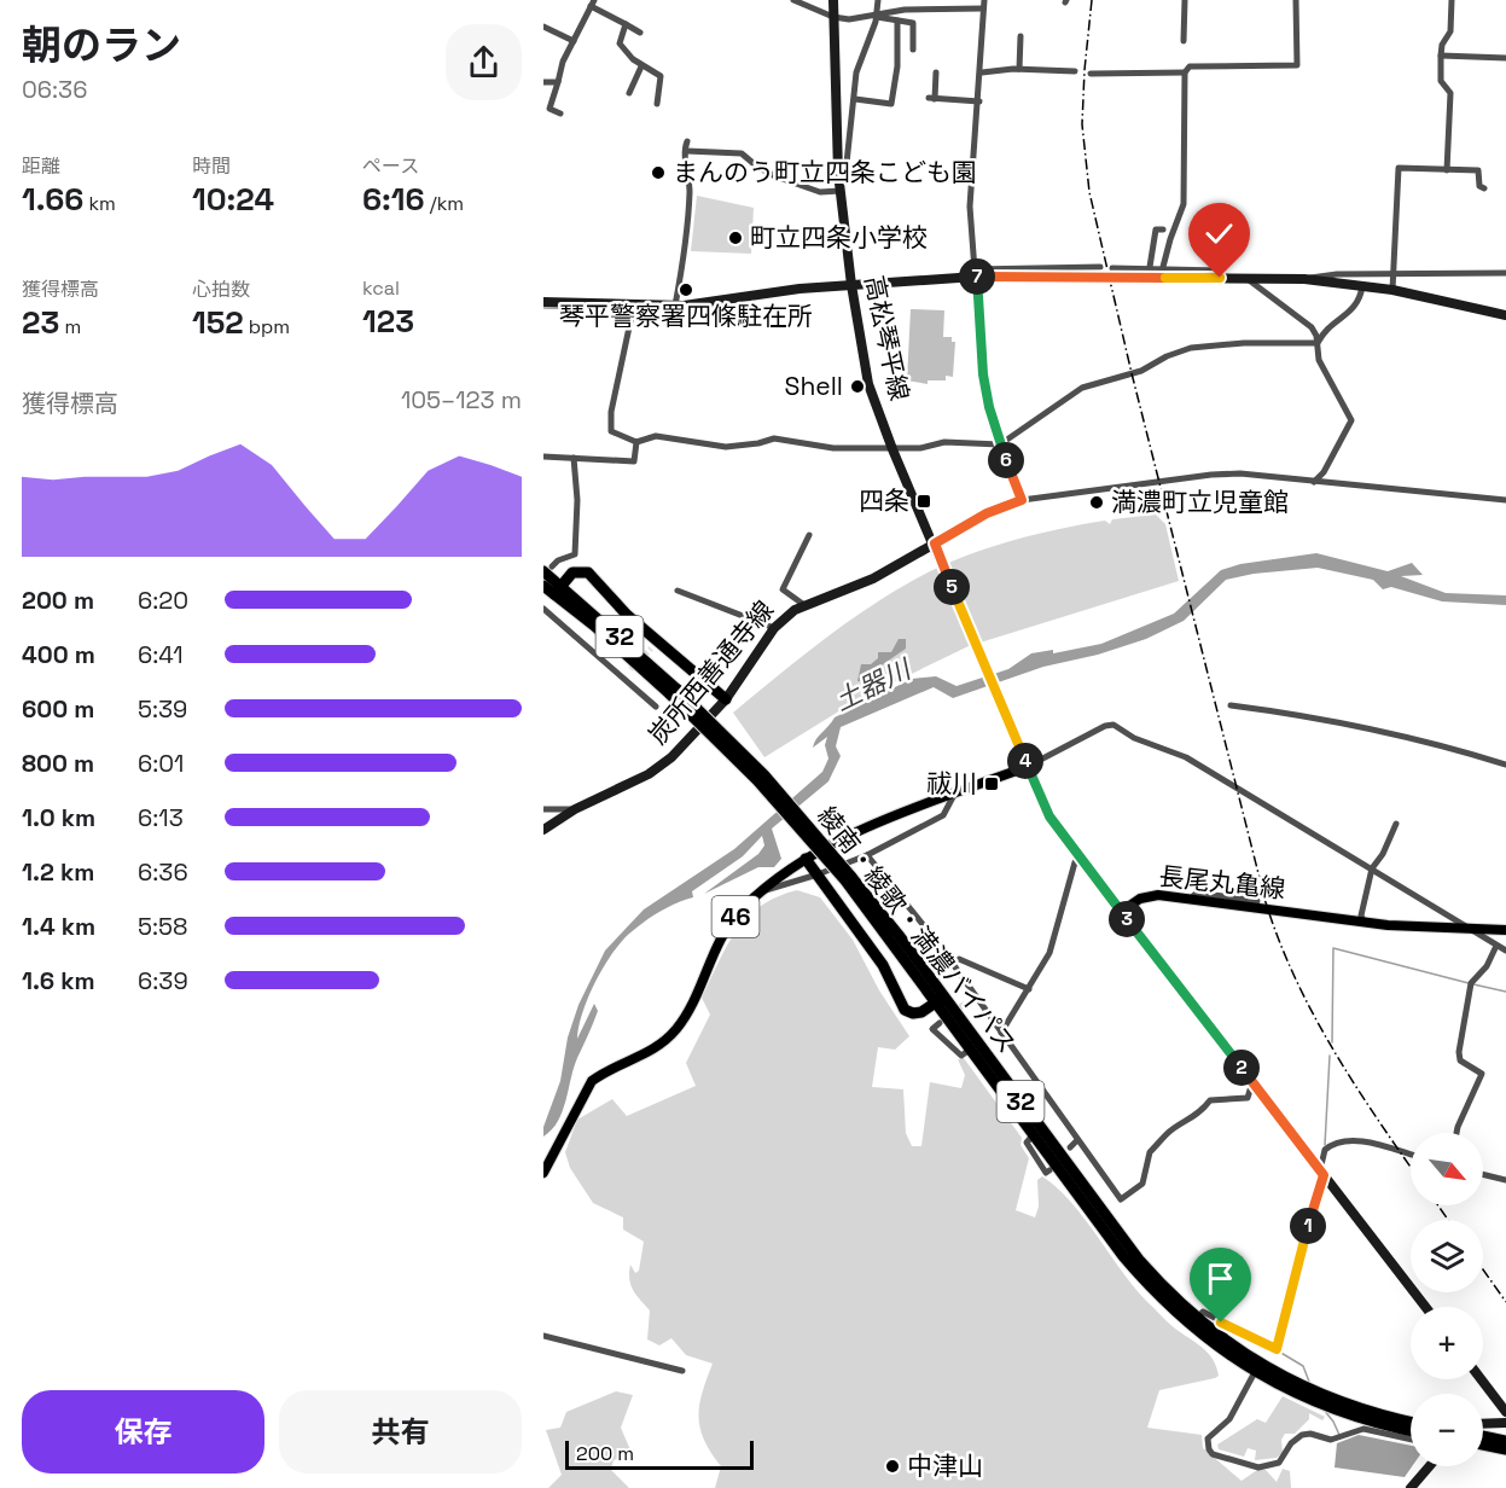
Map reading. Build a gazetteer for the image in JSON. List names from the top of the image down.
{
  "streets": {
    "highway": ["32", "綾南・綾歌・満濃バイパス"],
    "main road": [
      "高松琴平線",
      "炭所西善通寺線",
      "長尾丸亀線",
      "46"
    ]
  },
  "crossings": [
    ["高松琴平線", "炭所西善通寺線"]
  ],
  "water": ["土器川"],
  "places": {
    "other": [
      "まんのう町立四条こども園",
      "町立四条小学校",
      "琴平警察署四條駐在所",
      "Shell",
      "満濃町立児童館",
      "中津山"
    ],
    "transit": ["四条", "祓川"]
  },
  "scale_bar": "200 m",
  "north": "bottom right",
  "page": {
    "heading": ["朝のラン", "06:36"],
    "stats": [
      ["距離", "1.66 km"],
      ["時間", "10:24"],
      ["ペース", "6:16 /km"],
      ["獲得標高", "23 m"],
      ["心拍数", "152 bpm"],
      ["kcal", "123"]
    ],
    "pins": [
      "7",
      "6",
      "5",
      "4",
      "3",
      "2",
      "1"
    ],
    "chart": ["獲得標高", "105–123 m"],
    "list": [
      {
        "name": "200 m",
        "note": "6:20"
      },
      {
        "name": "400 m",
        "note": "6:41"
      },
      {
        "name": "600 m",
        "note": "5:39"
      },
      {
        "name": "800 m",
        "note": "6:01"
      },
      {
        "name": "1.0 km",
        "note": "6:13"
      },
      {
        "name": "1.2 km",
        "note": "6:36"
      },
      {
        "name": "1.4 km",
        "note": "5:58"
      },
      {
        "name": "1.6 km",
        "note": "6:39"
      }
    ],
    "map_buttons": ["+", "−"],
    "buttons": ["保存", "共有"],
    "scale": "200 m"
  }
}
